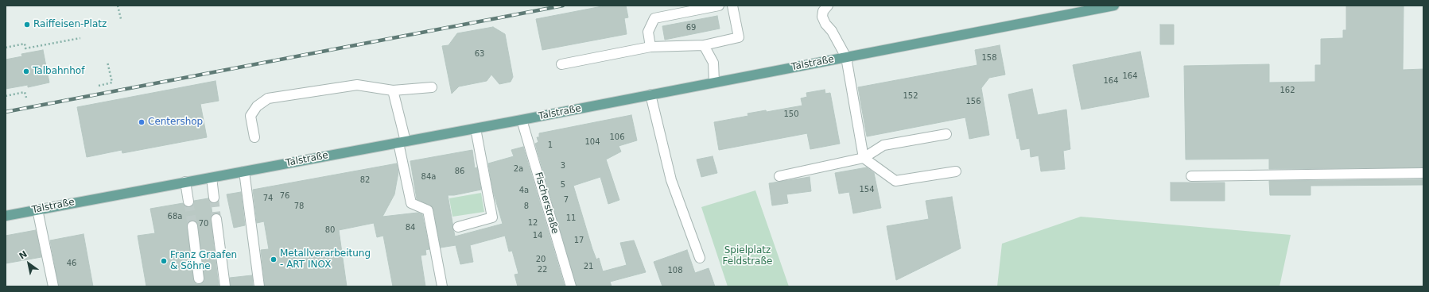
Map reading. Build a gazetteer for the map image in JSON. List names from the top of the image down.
{
  "streets": {
    "main road": ["Talstraße"],
    "street": ["Fischerstraße"]
  },
  "crossings": [
    ["Talstraße", "Fischerstraße"]
  ],
  "parks": ["Spielplatz Feldstraße"],
  "places": [
    "Raiffeisen-Platz",
    "Talbahnhof",
    "Centershop",
    "Metallverarbeitung - ART INOX",
    "Franz Graafen & Söhne"
  ],
  "house_numbers": [
    "69",
    "63",
    "158",
    "164",
    "164",
    "162",
    "152",
    "156",
    "150",
    "106",
    "104",
    "1",
    "3",
    "2a",
    "86",
    "84a",
    "82",
    "5",
    "154",
    "4a",
    "76",
    "74",
    "7",
    "78",
    "8",
    "68a",
    "11",
    "12",
    "70",
    "84",
    "80",
    "14",
    "17",
    "20",
    "46",
    "21",
    "22",
    "108"
  ],
  "north": "top left"
}
